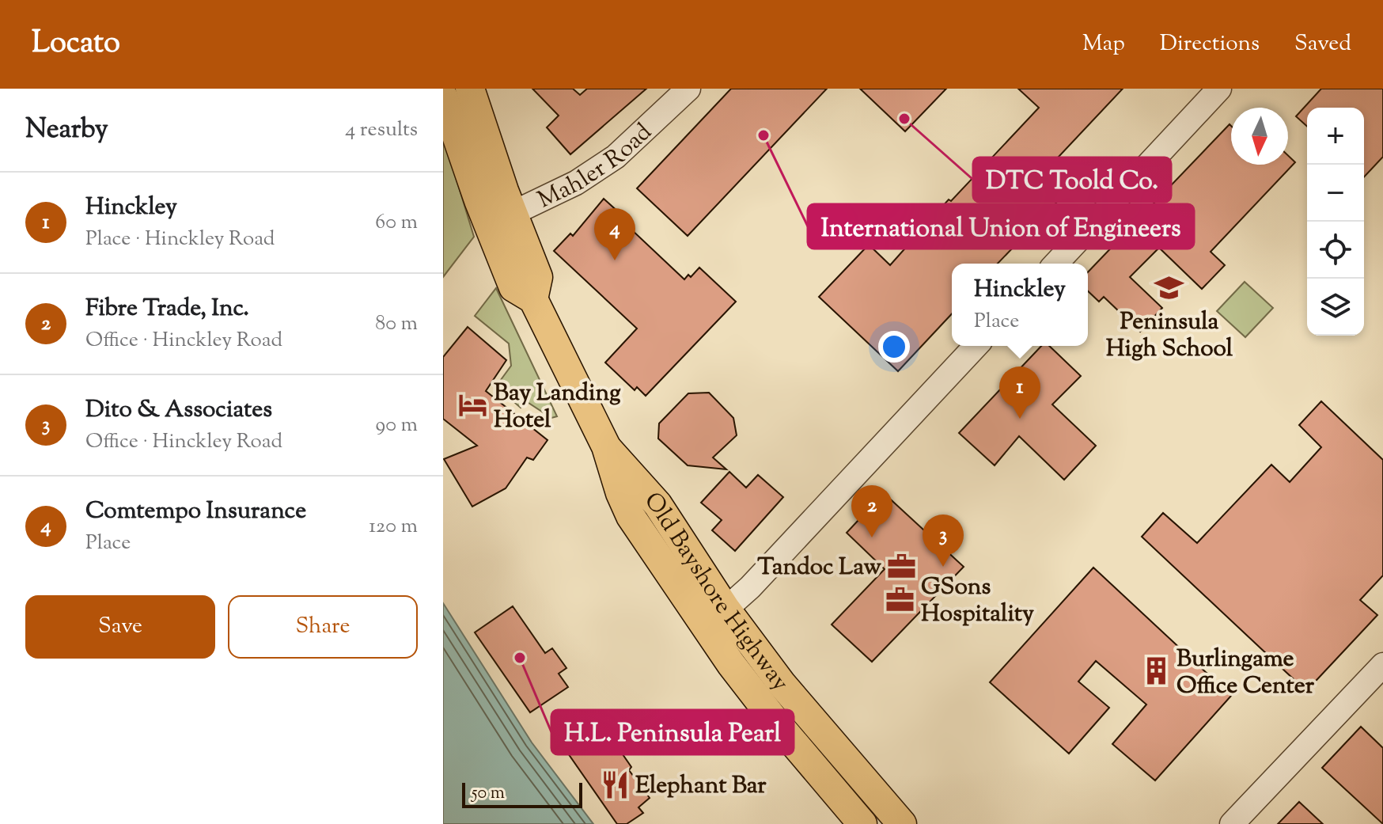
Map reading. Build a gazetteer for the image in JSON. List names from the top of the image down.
{
  "streets": {
    "main road": ["Old Bayshore Highway"],
    "street": ["Mahler Road"]
  },
  "crossings": [
    ["Mahler Road", "Old Bayshore Highway"]
  ],
  "places": {
    "other": ["DTC Toold Co.", "International Union of Engineers", "H.L. Peninsula Pearl"],
    "school or university": ["Peninsula High School"],
    "hotel": ["Bay Landing Hotel"],
    "office": ["Tandoc Law", "GSons Hospitality"],
    "building": ["Burlingame Office Center"],
    "restaurant": ["Elephant Bar"]
  },
  "scale_bar": "50 m",
  "north": "bottom",
  "page": {
    "header": "Locato",
    "nav": ["Map", "Directions", "Saved"],
    "heading": ["Nearby", "4 results"],
    "map_buttons": ["+", "−"],
    "list": [
      {
        "mark": "1",
        "name": "Hinckley",
        "note": "Place · Hinckley Road",
        "value": "60 m"
      },
      {
        "mark": "2",
        "name": "Fibre Trade, Inc.",
        "note": "Office · Hinckley Road",
        "value": "80 m"
      },
      {
        "mark": "3",
        "name": "Dito & Associates",
        "note": "Office · Hinckley Road",
        "value": "90 m"
      },
      {
        "mark": "4",
        "name": "Comtempo Insurance",
        "note": "Place",
        "value": "120 m"
      }
    ],
    "pins": [
      "4",
      "1",
      "2",
      "3"
    ],
    "popup": ["Hinckley", "Place"],
    "buttons": ["Save", "Share"],
    "scale": "50 m"
  }
}
